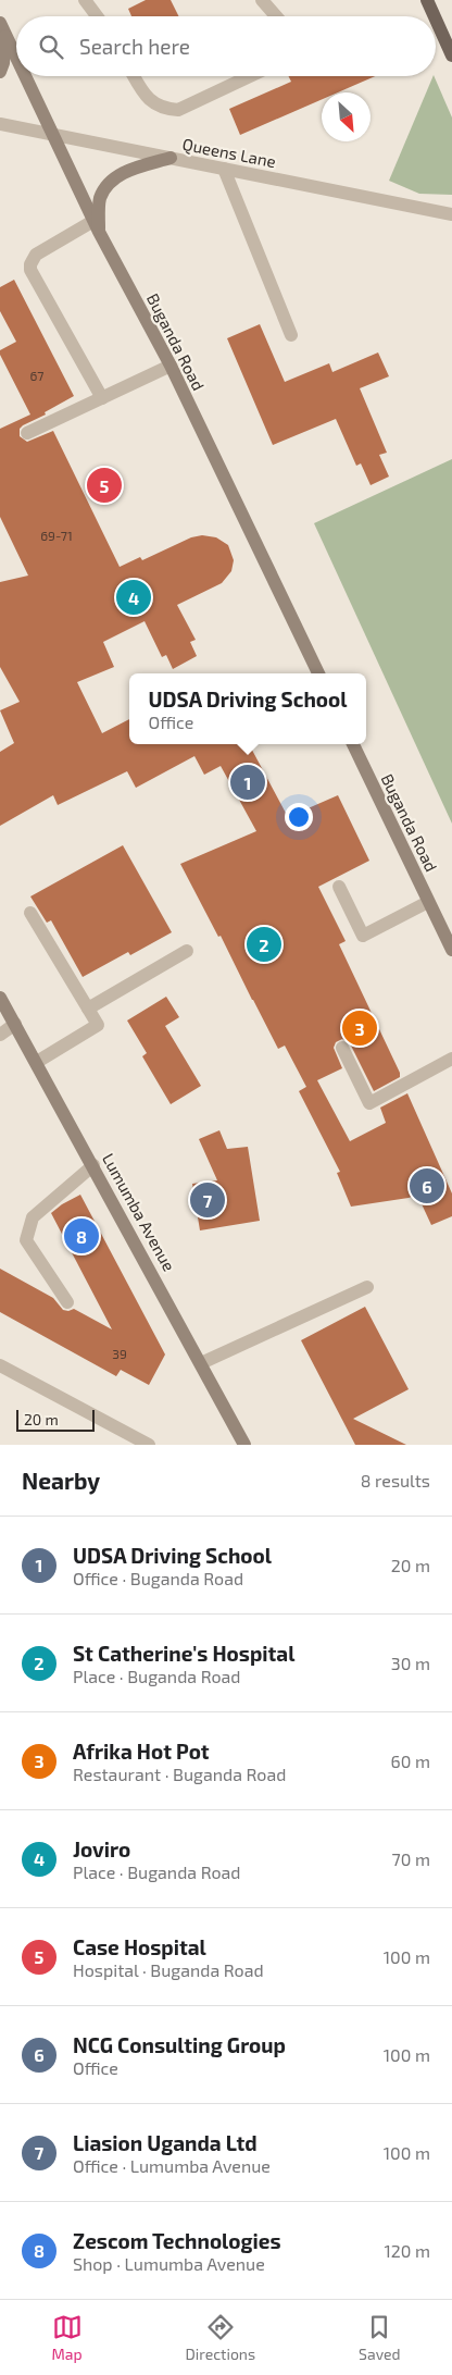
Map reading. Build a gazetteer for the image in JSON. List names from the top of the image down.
{
  "streets": {
    "main road": ["Buganda Road", "Lumumba Avenue"],
    "street": ["Queens Lane"]
  },
  "crossings": [
    ["Queens Lane", "Buganda Road"]
  ],
  "house_numbers": ["67", "69-71", "39"],
  "scale_bar": "20 m",
  "north": "bottom right",
  "page": {
    "search": "Search here",
    "pins": [
      "5",
      "4",
      "1",
      "2",
      "3",
      "6",
      "7",
      "8"
    ],
    "popup": ["UDSA Driving School", "Office"],
    "scale": "20 m",
    "heading": ["Nearby", "8 results"],
    "list": [
      {
        "mark": "1",
        "name": "UDSA Driving School",
        "note": "Office · Buganda Road",
        "value": "20 m"
      },
      {
        "mark": "2",
        "name": "St Catherine's Hospital",
        "note": "Place · Buganda Road",
        "value": "30 m"
      },
      {
        "mark": "3",
        "name": "Afrika Hot Pot",
        "note": "Restaurant · Buganda Road",
        "value": "60 m"
      },
      {
        "mark": "4",
        "name": "Joviro",
        "note": "Place · Buganda Road",
        "value": "70 m"
      },
      {
        "mark": "5",
        "name": "Case Hospital",
        "note": "Hospital · Buganda Road",
        "value": "100 m"
      },
      {
        "mark": "6",
        "name": "NCG Consulting Group",
        "note": "Office",
        "value": "100 m"
      },
      {
        "mark": "7",
        "name": "Liasion Uganda Ltd",
        "note": "Office · Lumumba Avenue",
        "value": "100 m"
      },
      {
        "mark": "8",
        "name": "Zescom Technologies",
        "note": "Shop · Lumumba Avenue",
        "value": "120 m"
      }
    ],
    "nav": ["Map", "Directions", "Saved"]
  }
}
